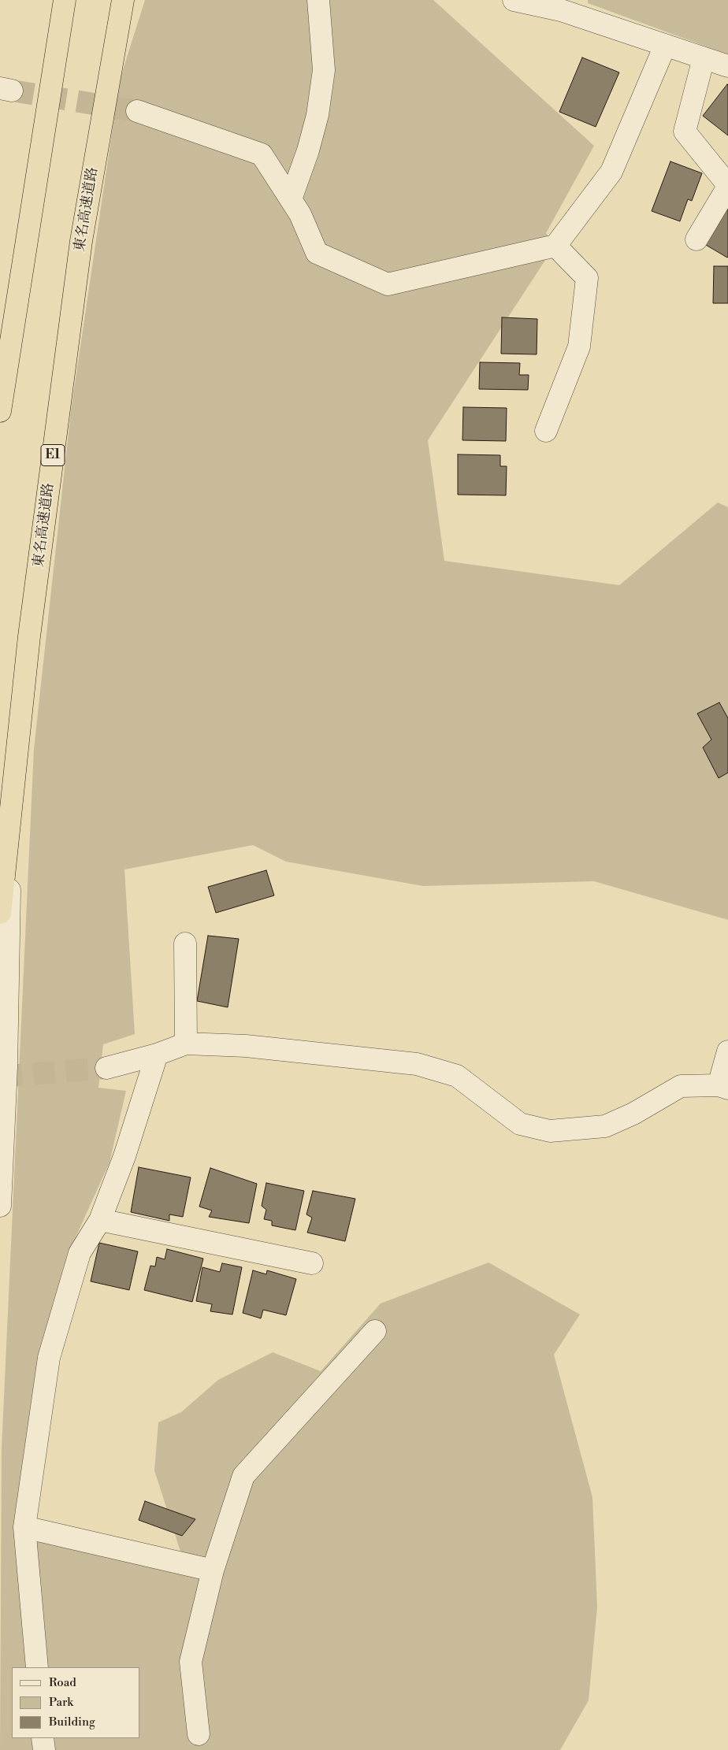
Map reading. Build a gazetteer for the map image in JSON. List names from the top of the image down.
{
  "streets": {
    "highway": ["東名高速道路", "E1"]
  },
  "legend": ["Road", "Park", "Building"]
}
